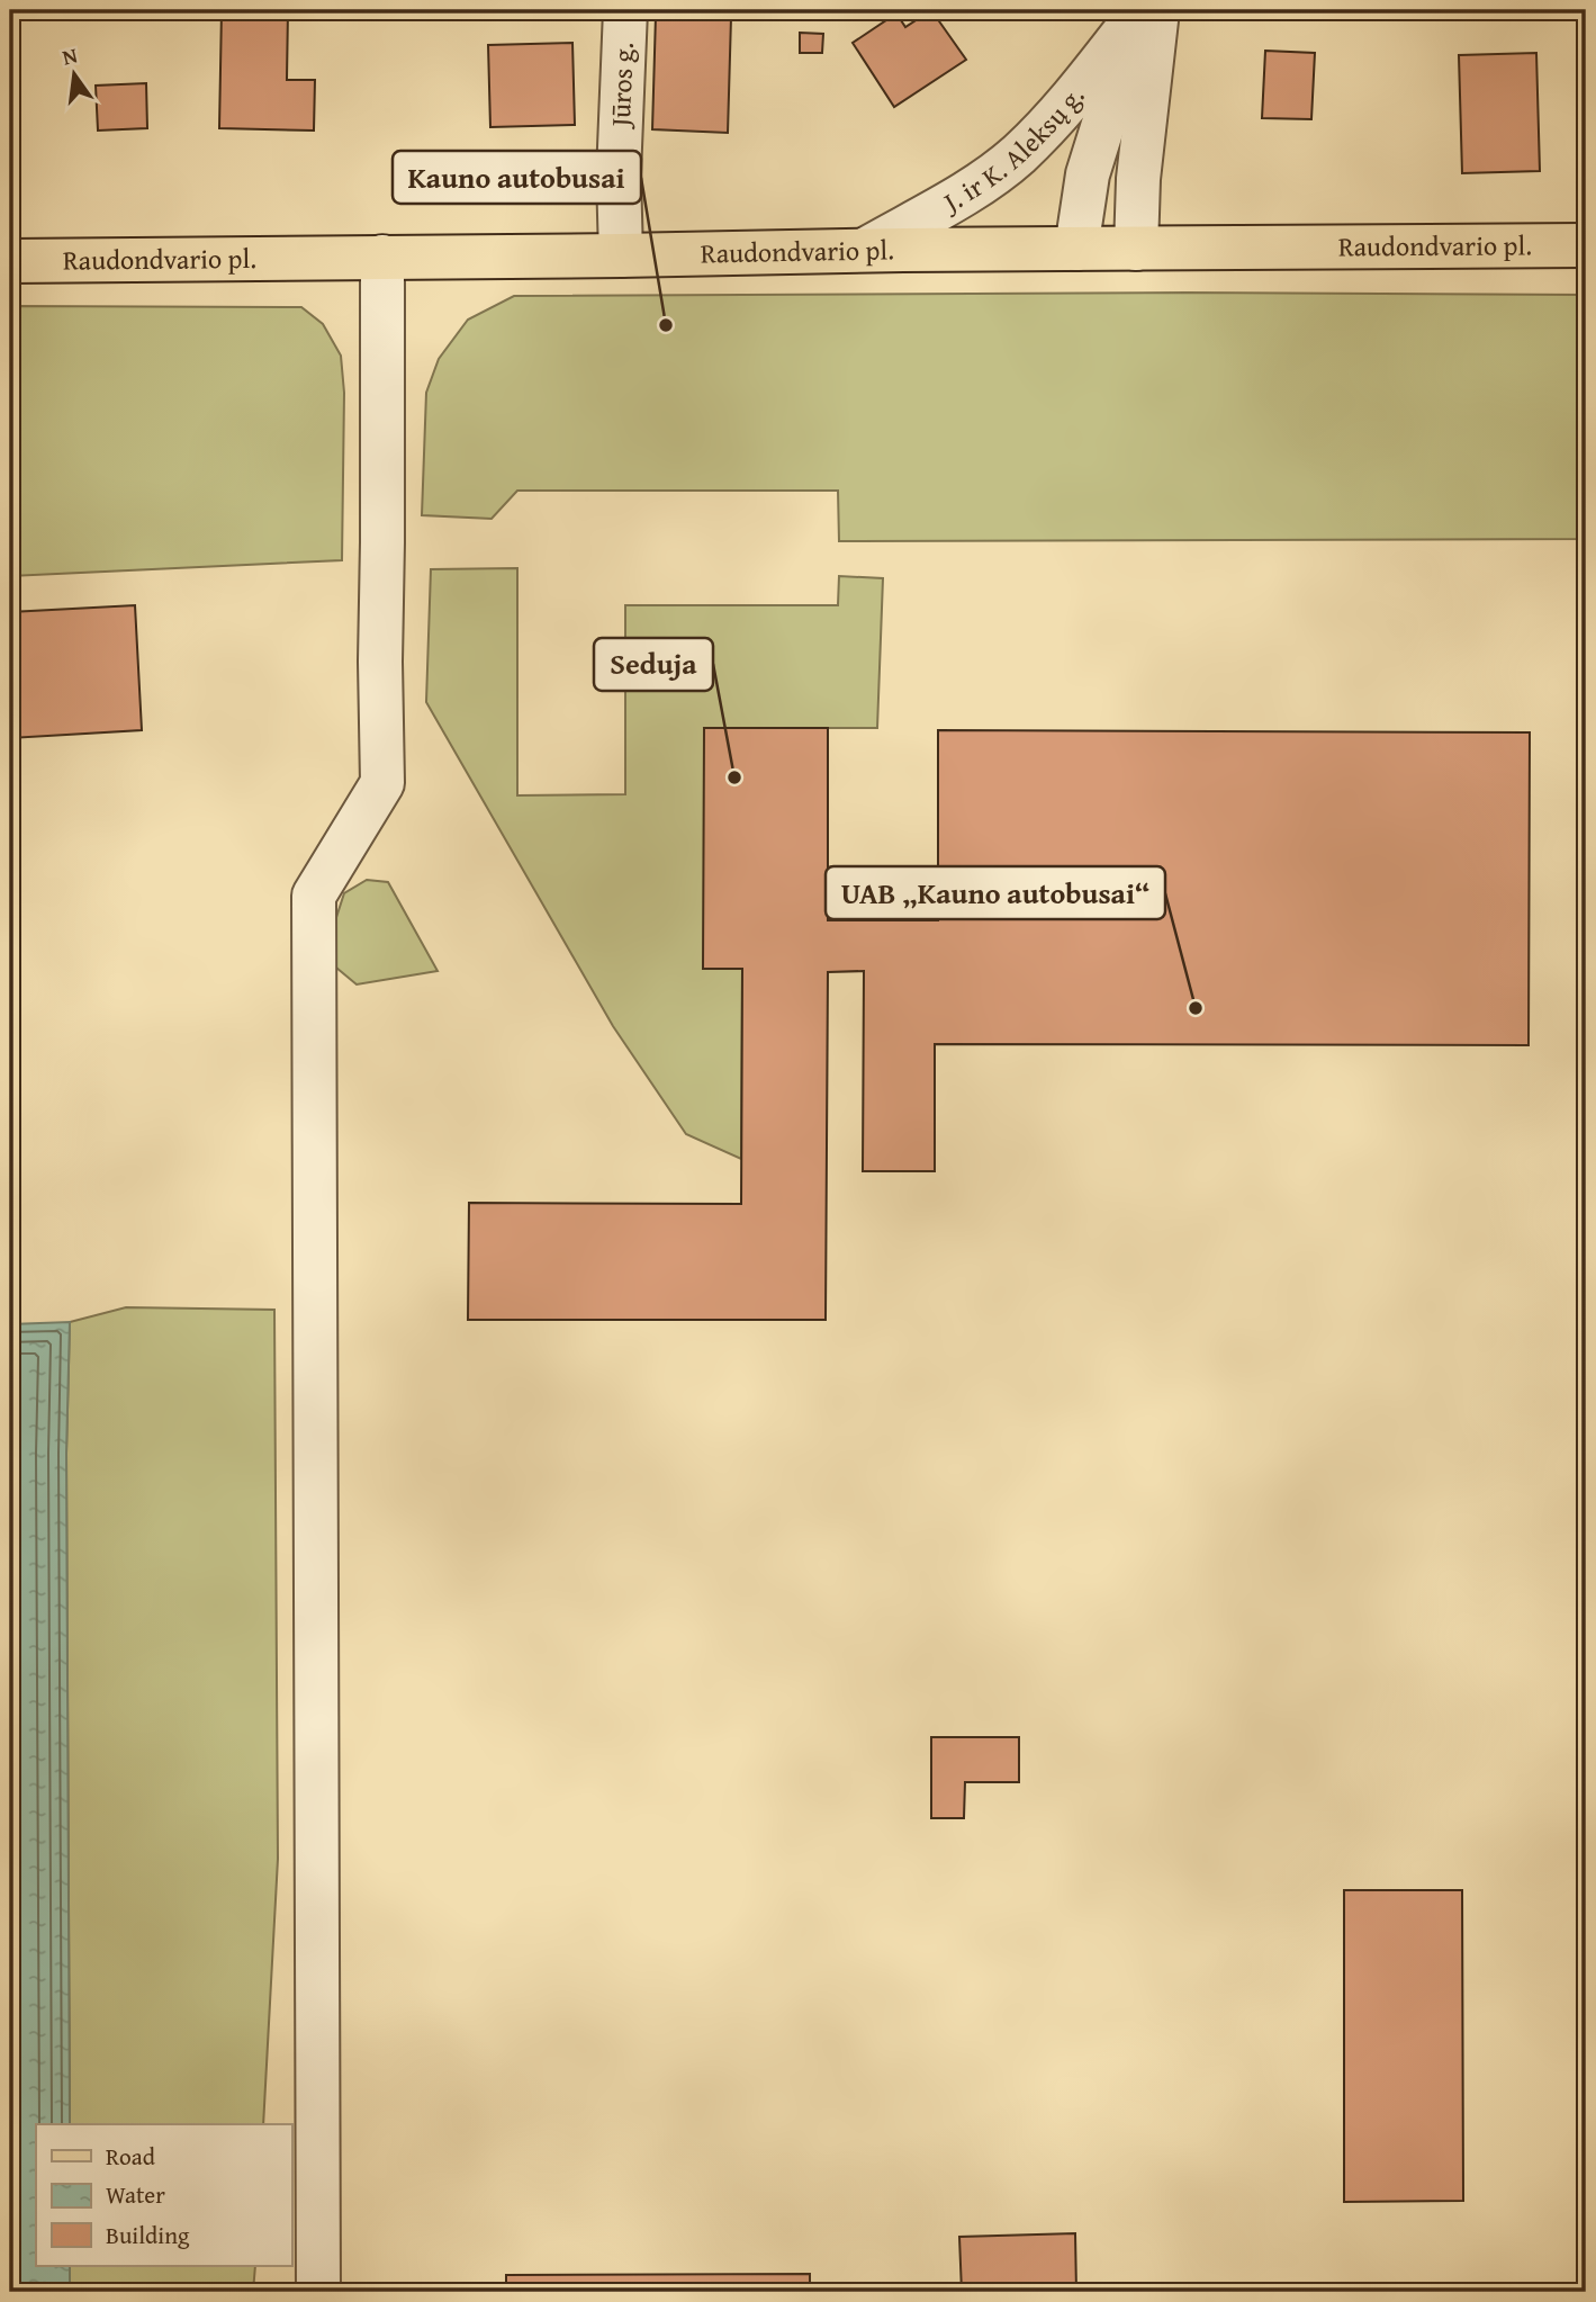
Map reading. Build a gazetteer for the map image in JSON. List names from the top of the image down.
{
  "streets": {
    "main road": ["Raudondvario pl."],
    "street": ["Jūros g.", "J. ir K. Aleksų g."]
  },
  "crossings": [
    ["Jūros g.", "Raudondvario pl."],
    ["J. ir K. Aleksų g.", "Raudondvario pl."]
  ],
  "places": ["Kauno autobusai", "Seduja", "UAB „Kauno autobusai“"],
  "legend": ["Road", "Water", "Building"],
  "north": "top"
}
